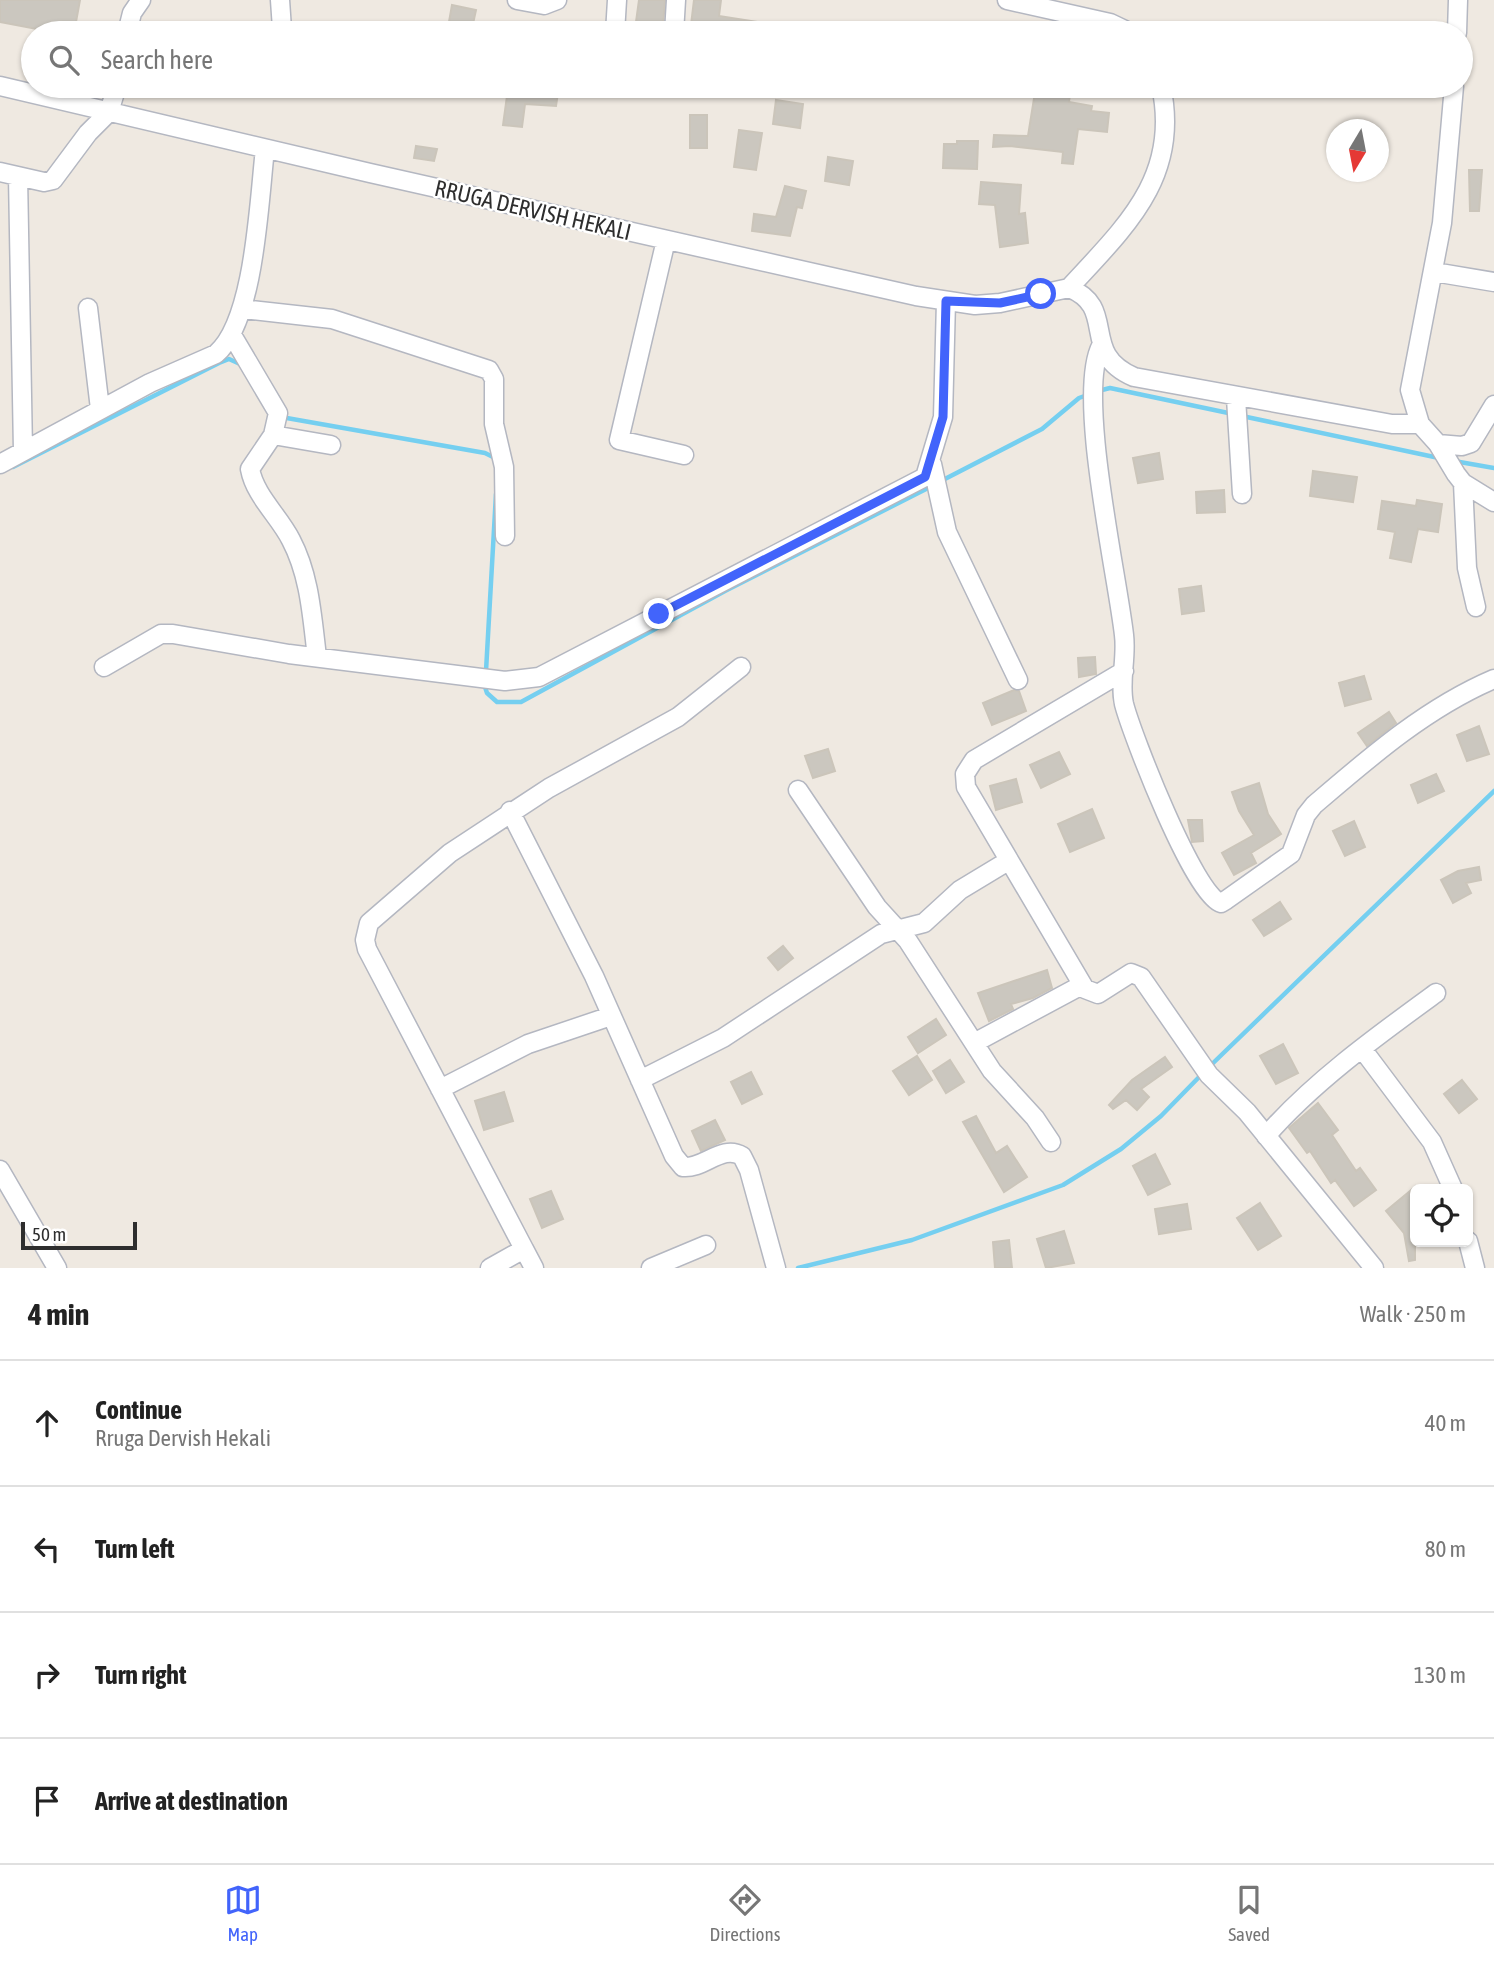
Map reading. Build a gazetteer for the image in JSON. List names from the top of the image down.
{
  "streets": {
    "street": ["RRUGA DERVISH HEKALI"]
  },
  "scale_bar": "50 m",
  "north": "bottom",
  "page": {
    "search": "Search here",
    "scale": "50 m",
    "heading": ["4 min", "Walk · 250 m"],
    "list": [
      ["Continue", "Rruga Dervish Hekali", "40 m"],
      ["Turn left", "80 m"],
      ["Turn right", "130 m"],
      "Arrive at destination"
    ],
    "nav": ["Map", "Directions", "Saved"]
  }
}
